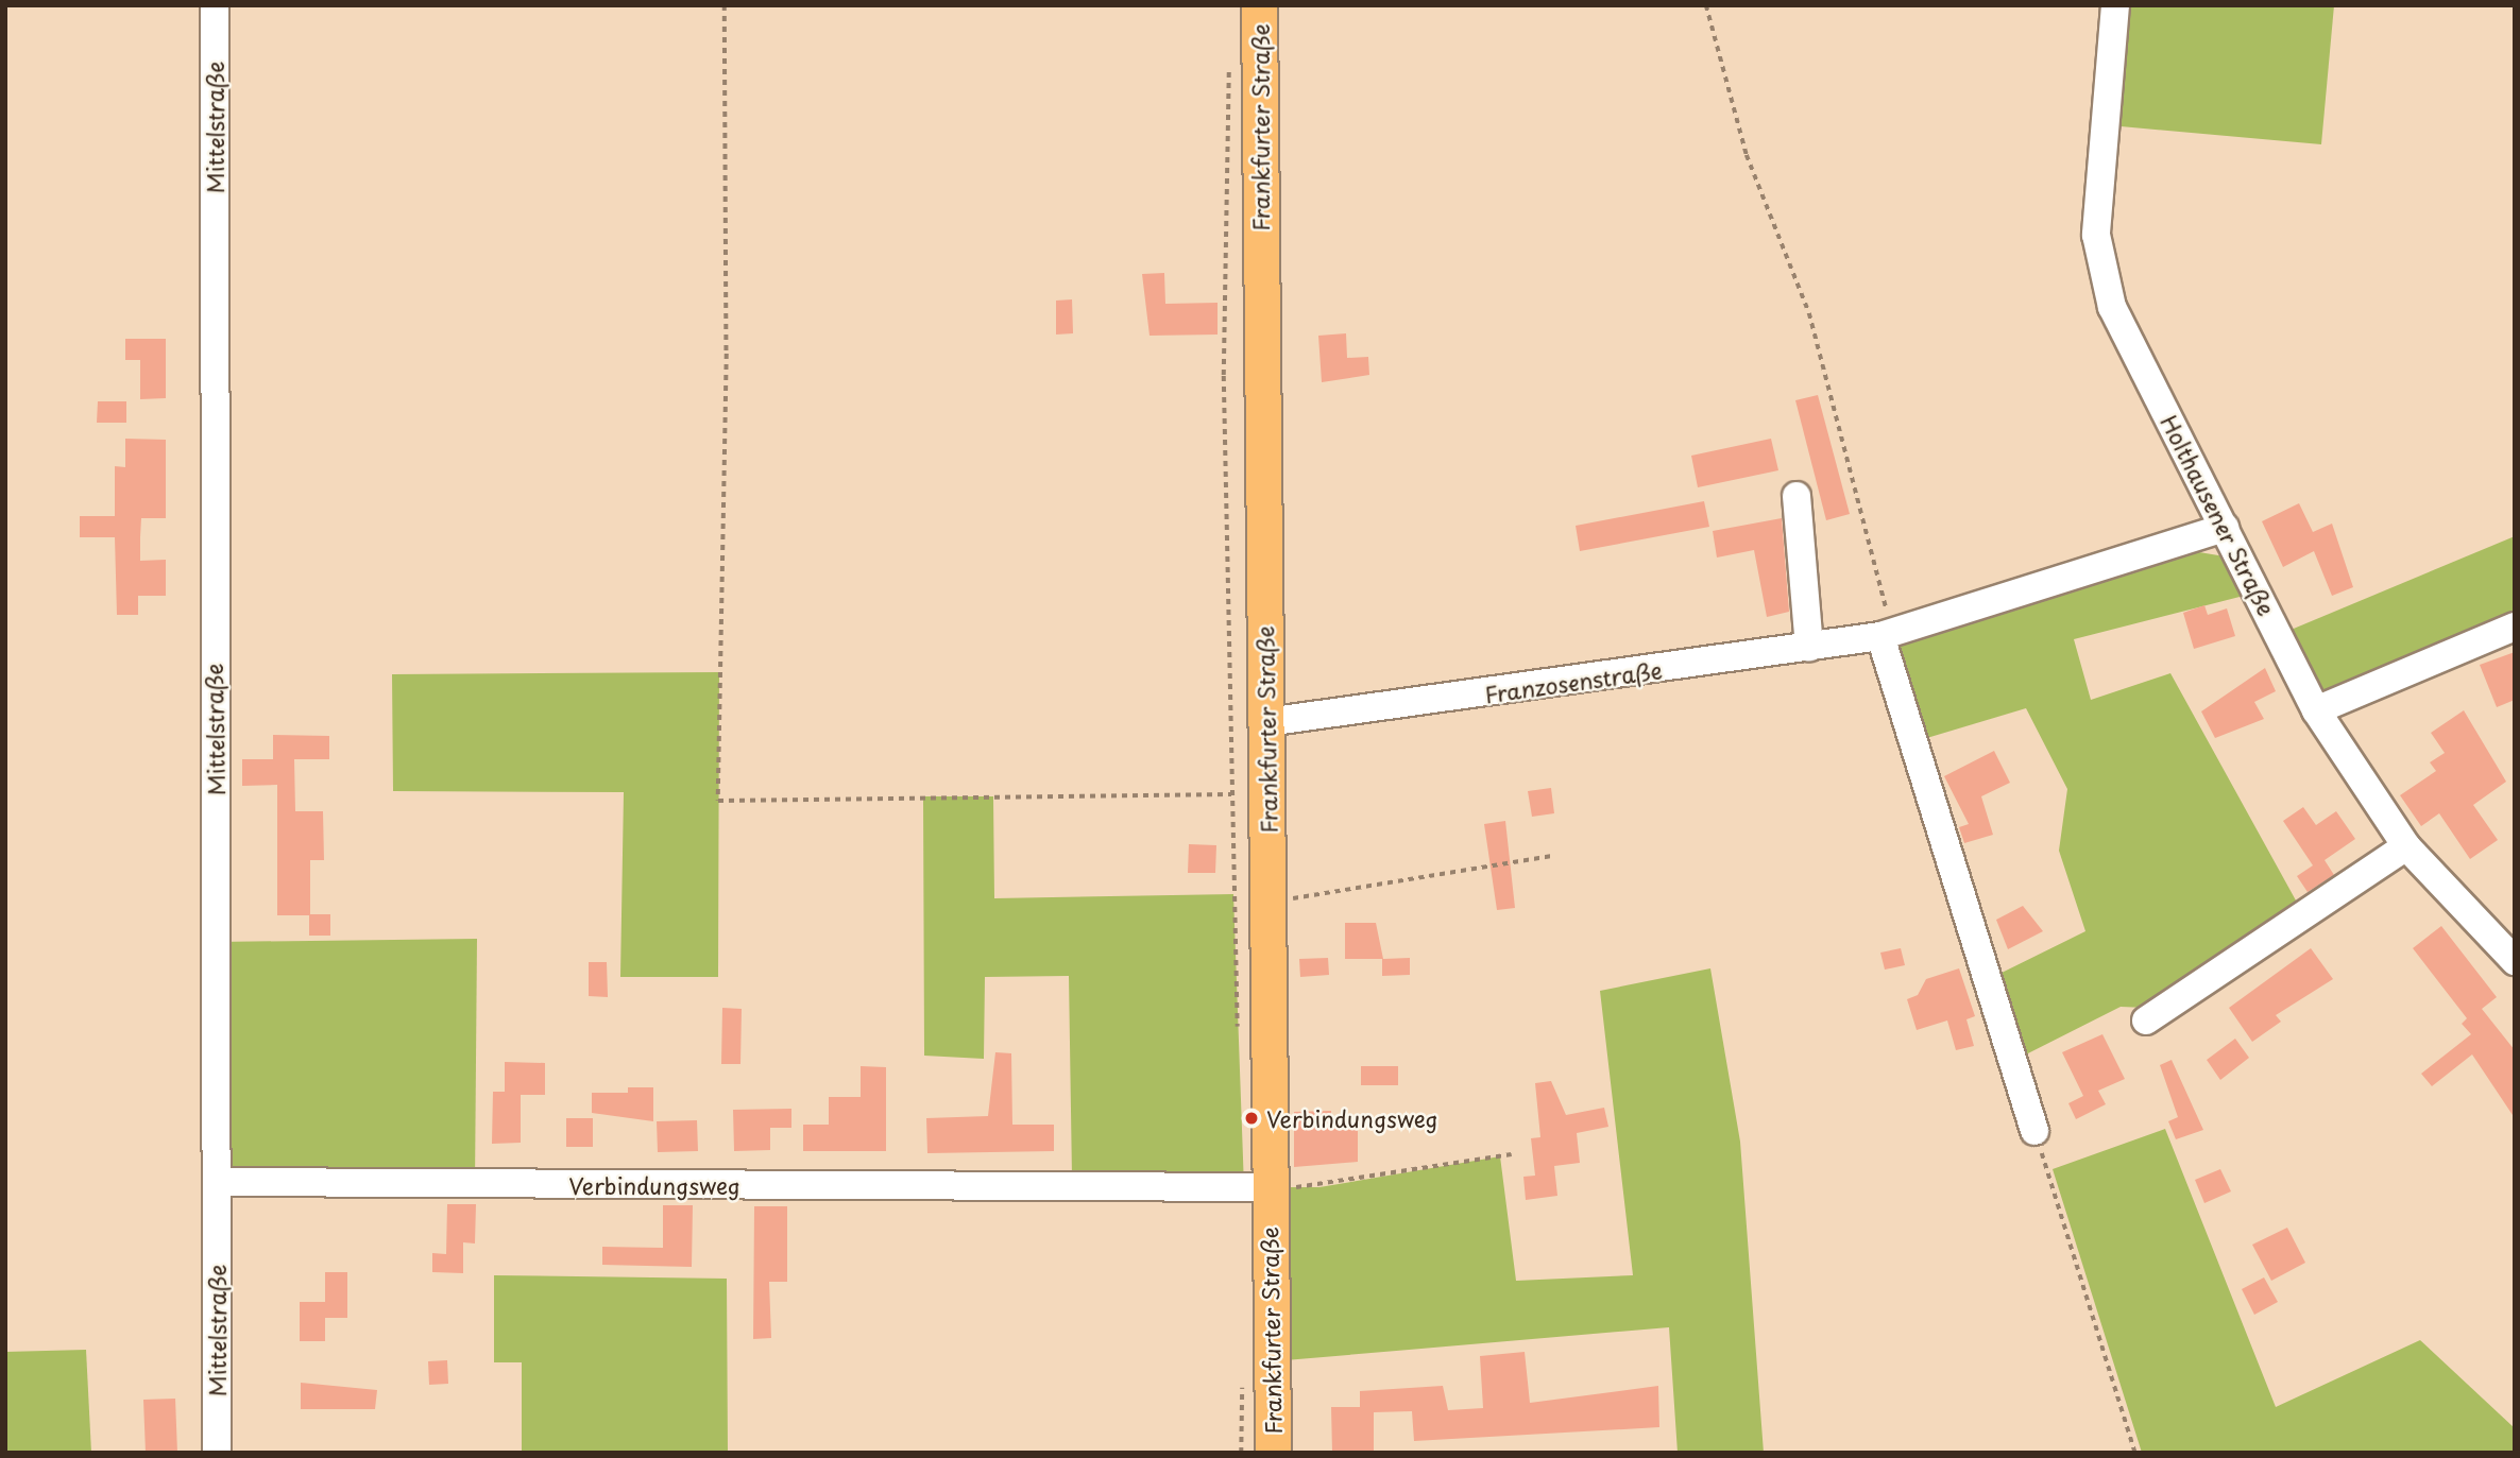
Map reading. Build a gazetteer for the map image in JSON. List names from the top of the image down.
{
  "streets": {
    "main road": ["Frankfurter Straße"],
    "street": [
      "Mittelstraße",
      "Holthausener Straße",
      "Franzosenstraße",
      "Verbindungsweg"
    ]
  },
  "crossings": [
    ["Mittelstraße", "Verbindungsweg"],
    ["Frankfurter Straße", "Franzosenstraße"],
    ["Frankfurter Straße", "Verbindungsweg"],
    ["Holthausener Straße", "Franzosenstraße"]
  ],
  "places": ["Verbindungsweg"]
}
